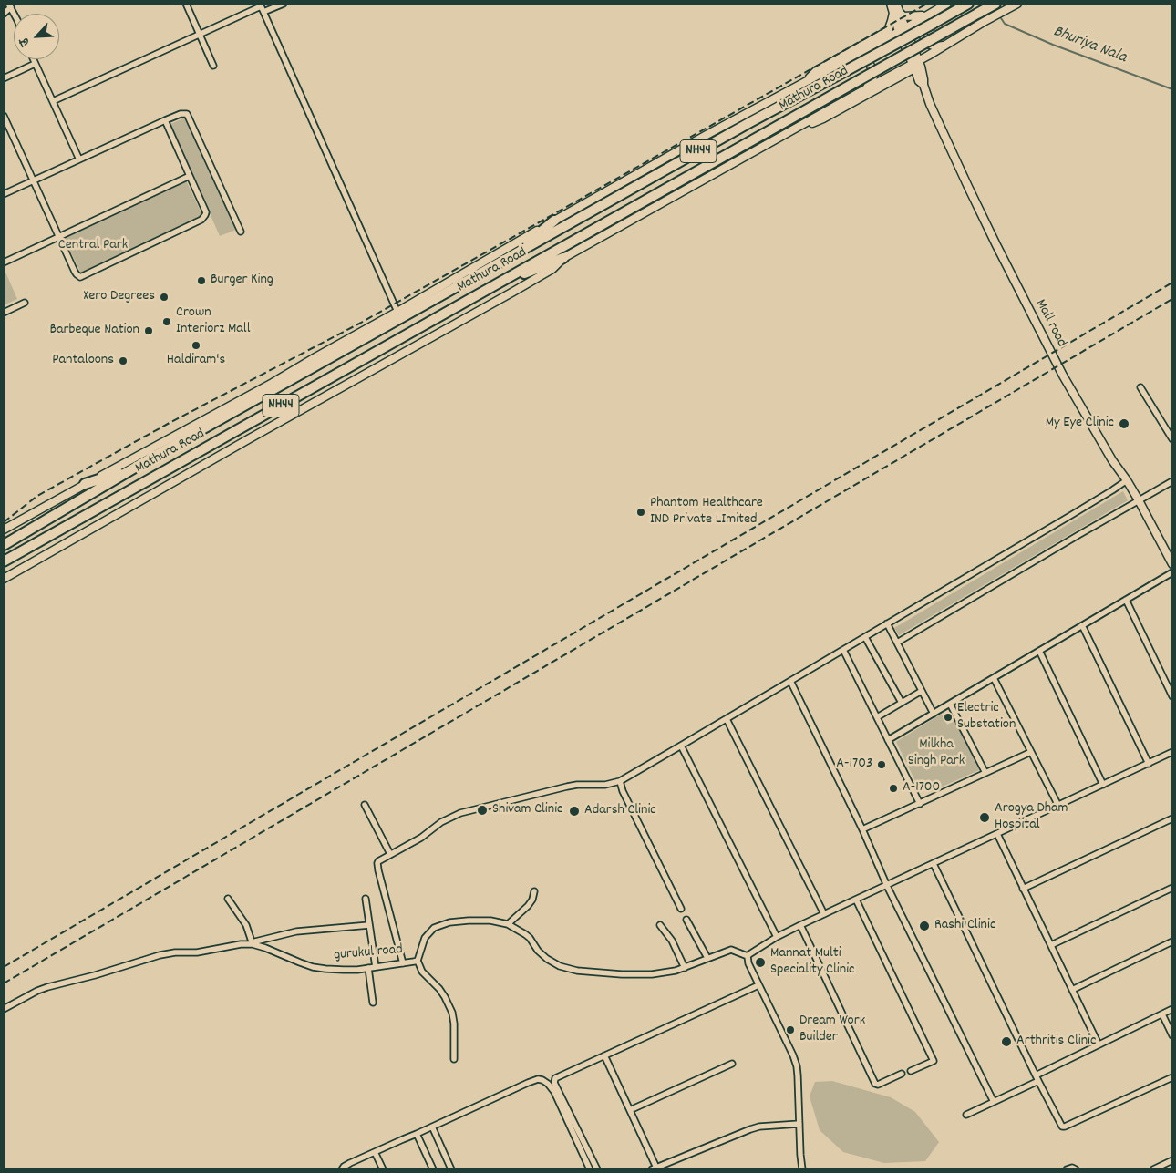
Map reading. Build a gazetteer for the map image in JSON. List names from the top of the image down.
{
  "streets": {
    "highway": ["Mathura Road", "NH44"],
    "main road": ["Mall road"],
    "street": ["gurukul road"]
  },
  "water": ["Bhuriya Nala"],
  "parks": ["Central Park", "Milkha Singh Park"],
  "places": [
    "Burger King",
    "Xero Degrees",
    "Crown Interiorz Mall",
    "Barbeque Nation",
    "Haldiram's",
    "Pantaloons",
    "My Eye Clinic",
    "Phantom Healthcare IND Private LImited",
    "Electric Substation",
    "A-1703",
    "A-1700",
    "Shivam Clinic",
    "Adarsh Clinic",
    "Arogya Dham Hospital",
    "Rashi Clinic",
    "Mannat Multi Speciality Clinic",
    "Dream Work Builder",
    "Arthritis Clinic"
  ],
  "north": "bottom left"
}
